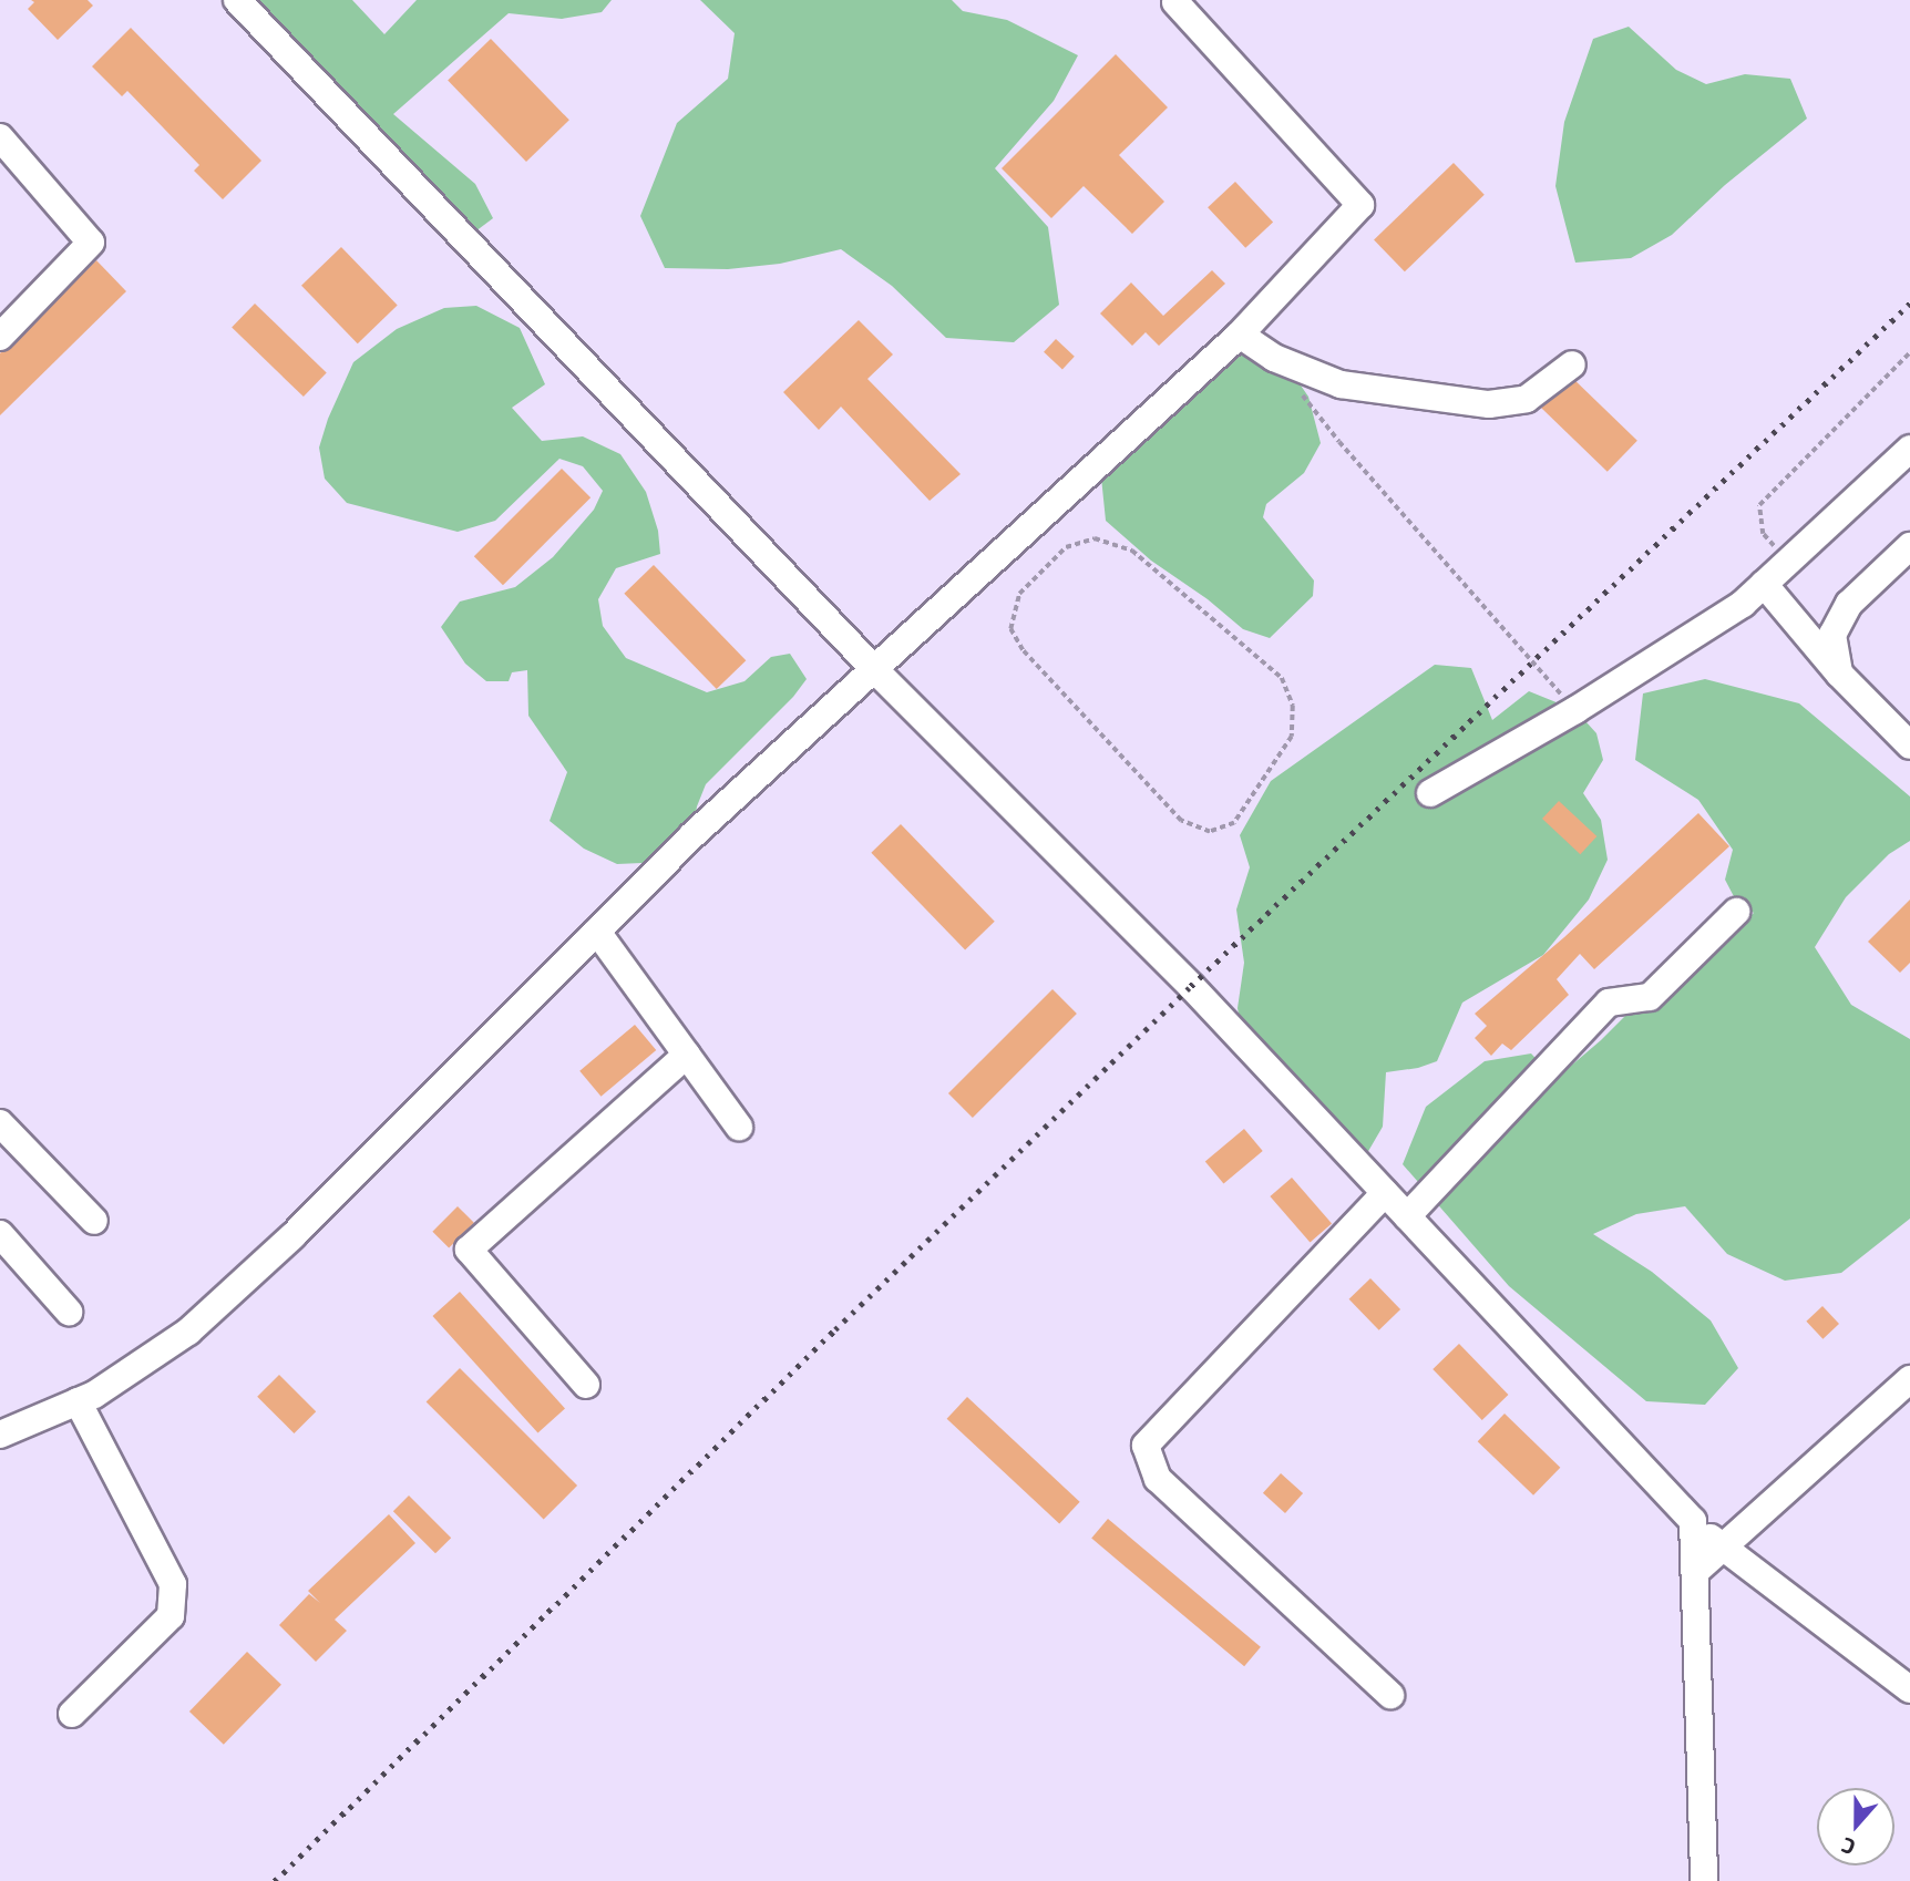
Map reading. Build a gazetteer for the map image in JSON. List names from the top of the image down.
{
  "north": "bottom"
}
